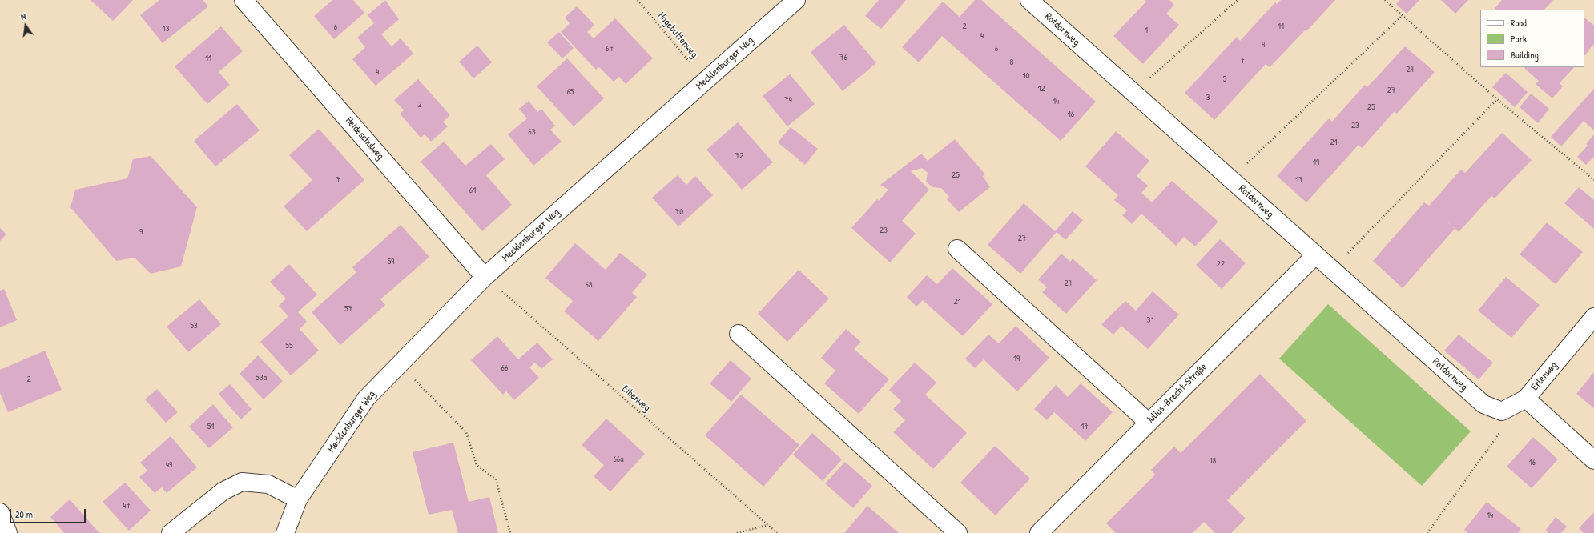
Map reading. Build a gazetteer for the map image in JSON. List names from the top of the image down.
{
  "streets": {
    "street": [
      "Rotdornweg",
      "Mecklenburger Weg",
      "Heideschulweg",
      "Erlenweg",
      "Julius-Brecht-Straße"
    ],
    "path": ["Hagebuttenweg", "Eibenweg"]
  },
  "crossings": [
    ["Rotdornweg", "Erlenweg"],
    ["Rotdornweg", "Julius-Brecht-Straße"],
    ["Hagebuttenweg", "Mecklenburger Weg"],
    ["Mecklenburger Weg", "Heideschulweg"],
    ["Mecklenburger Weg", "Eibenweg"],
    ["Heideschulweg", "Eibenweg"]
  ],
  "house_numbers": [
    "2",
    "11",
    "6",
    "13",
    "1",
    "4",
    "9",
    "67",
    "6",
    "76",
    "11",
    "7",
    "8",
    "29",
    "4",
    "10",
    "5",
    "12",
    "27",
    "65",
    "3",
    "74",
    "14",
    "2",
    "25",
    "16",
    "23",
    "63",
    "21",
    "72",
    "19",
    "25",
    "7",
    "17",
    "61",
    "70",
    "23",
    "9",
    "27",
    "59",
    "22",
    "29",
    "68",
    "21",
    "57",
    "31",
    "53",
    "55",
    "19",
    "66",
    "53a",
    "2",
    "51",
    "17",
    "66a",
    "18",
    "16",
    "49",
    "47",
    "14"
  ],
  "legend": ["Road", "Park", "Building"],
  "scale_bar": "20 m",
  "north": "top"
}
